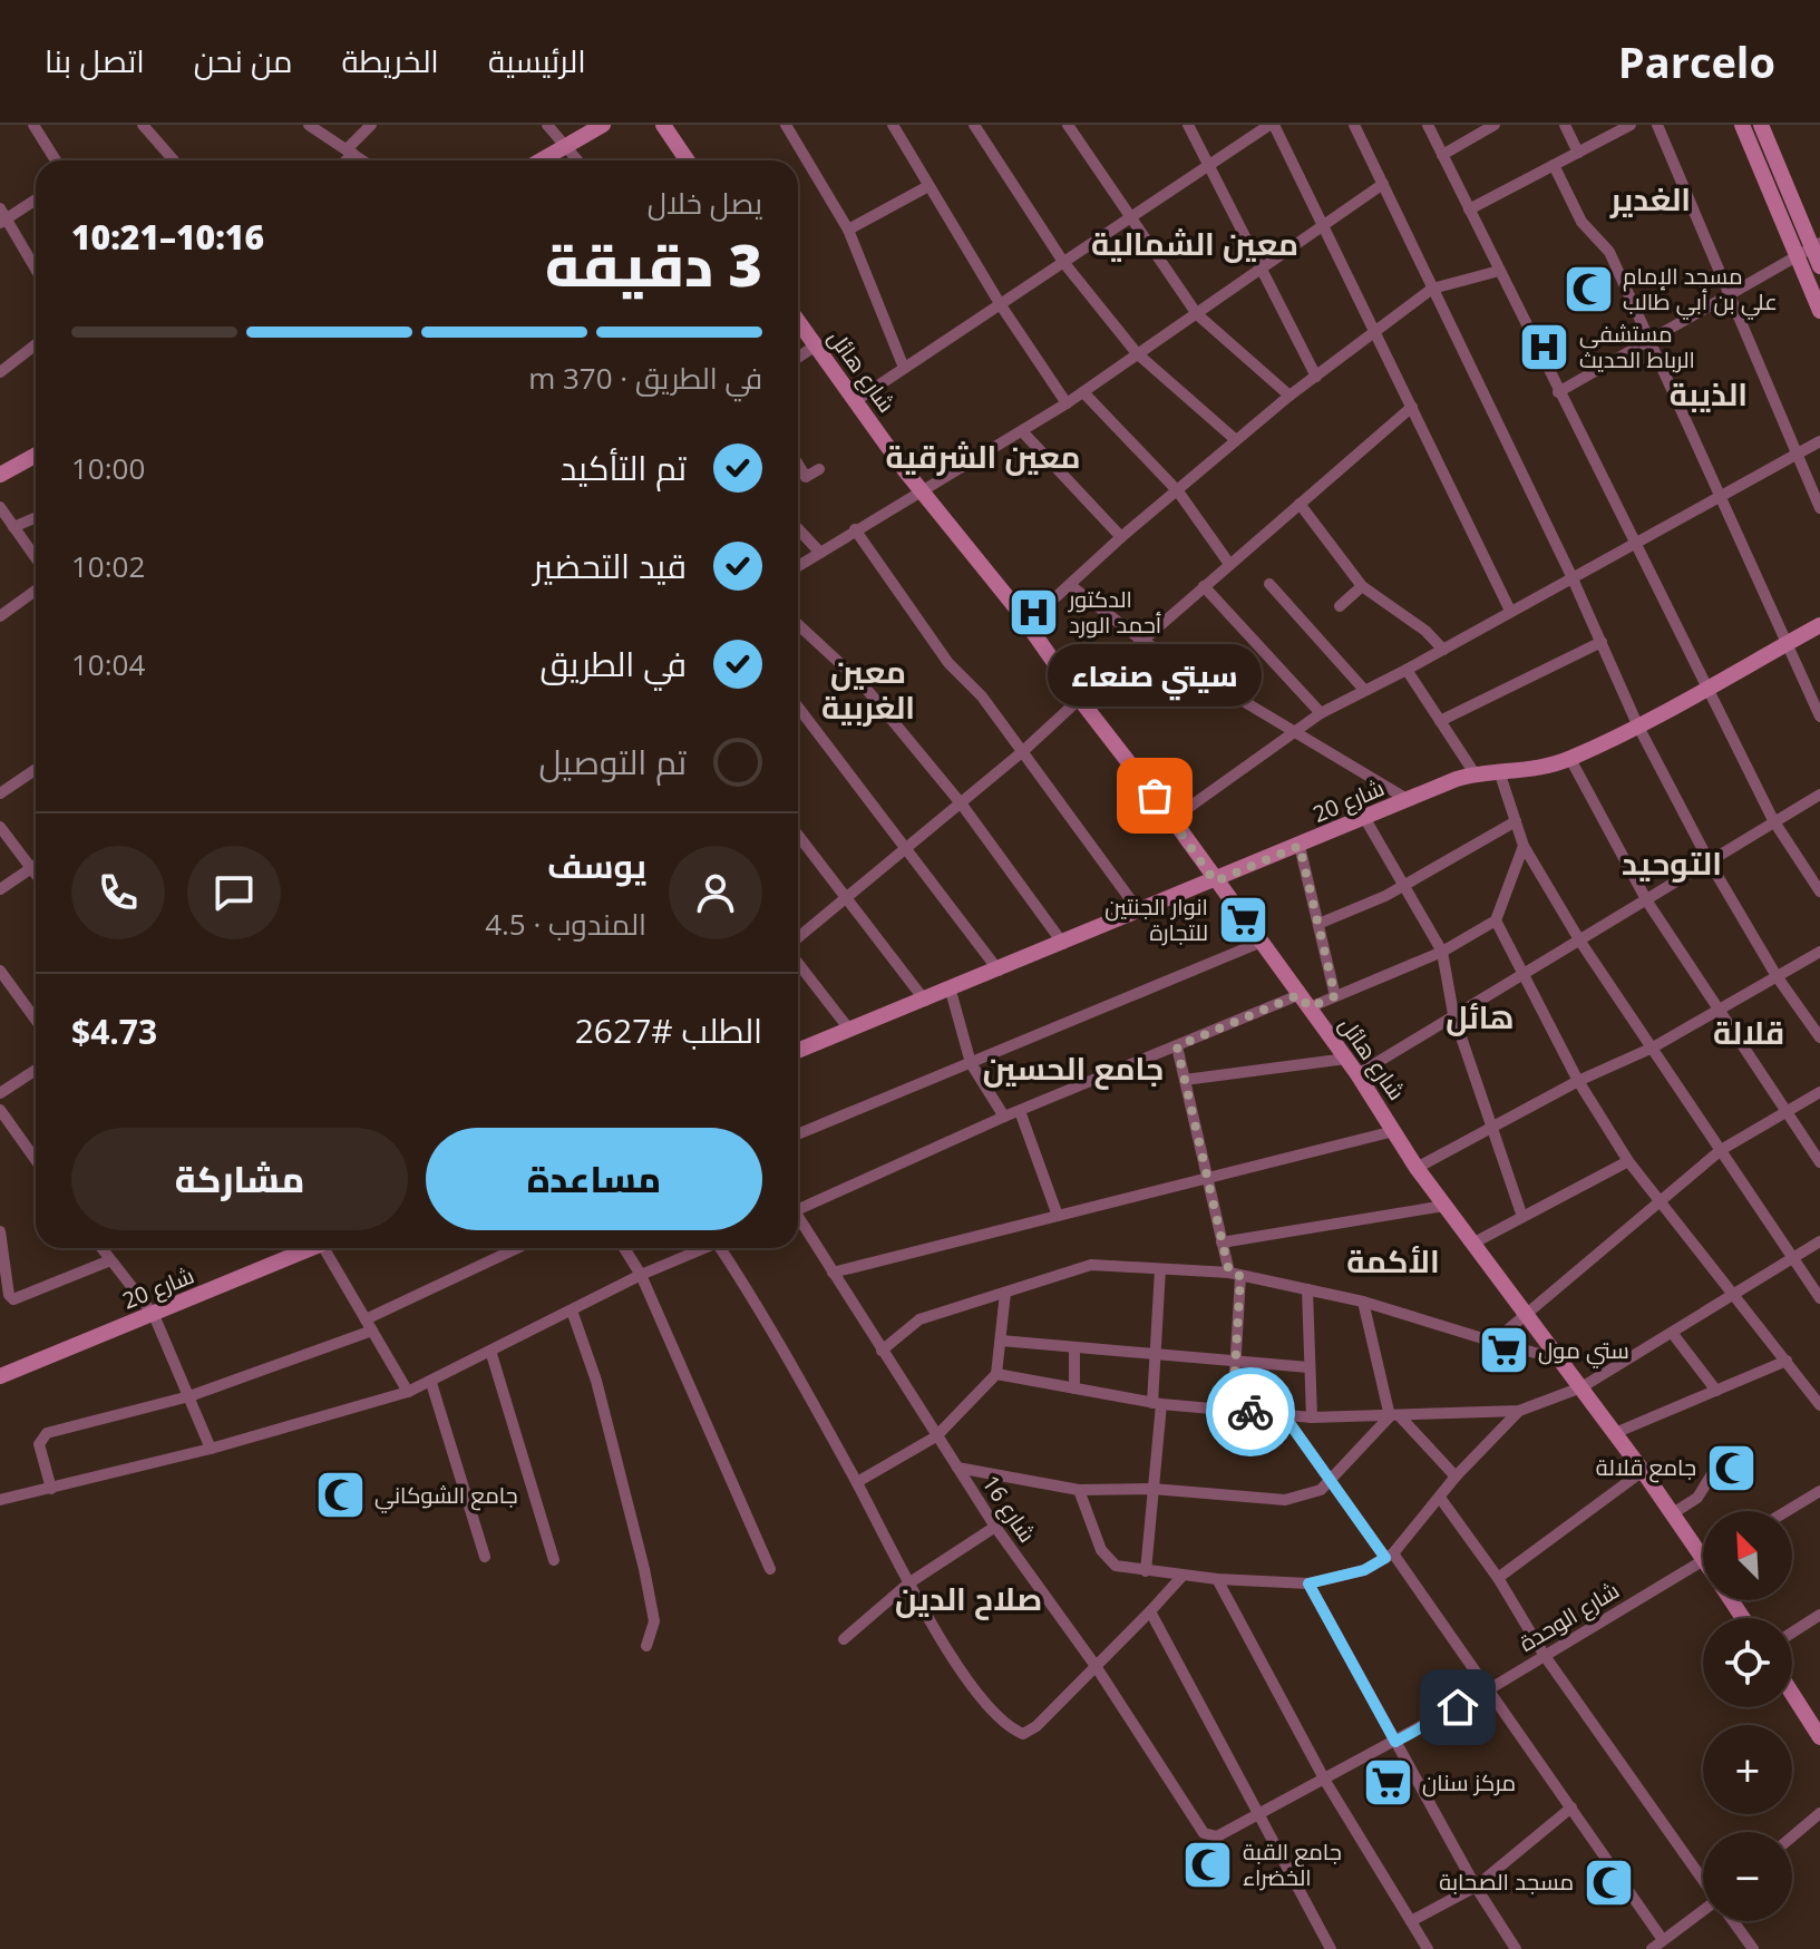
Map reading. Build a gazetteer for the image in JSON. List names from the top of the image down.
{
  "streets": {
    "street": [
      "شارع هائل",
      "شارع 20",
      "شارع 16",
      "شارع الوحدة"
    ]
  },
  "crossings": [
    ["شارع هائل", "شارع 20"],
    ["شارع 16", "شارع الوحدة"]
  ],
  "districts": [
    "الغدير",
    "معين الشمالية",
    "الذيبة",
    "معين الشرقية",
    "معين الغربية",
    "التوحيد",
    "هائل",
    "قلالة",
    "جامع الحسين",
    "الأكمة",
    "صلاح الدين"
  ],
  "places": {
    "mosque": [
      "مسجد الإمام علي بن أبي طالب",
      "جامع قلالة",
      "جامع الشوكاني",
      "جامع القبة الخضراء",
      "مسجد الصحابة"
    ],
    "hospital": ["مستشفى الرباط الحديث", "الدكتور أحمد الورد"],
    "other": ["سيتي صنعاء"],
    "supermarket": ["انوار الجنتين للتجارة", "ستي مول", "مركز سنان"]
  },
  "north": "top left",
  "page": {
    "header": "Parcelo",
    "nav": [
      "الرئيسية",
      "الخريطة",
      "من نحن",
      "اتصل بنا"
    ],
    "heading": ["3 دقيقة", "يصل خلال", "10:16–10:21"],
    "panel": [
      "يوسف",
      "المندوب · 4.5",
      "الطلب #2627",
      "$4.73"
    ],
    "bar": "في الطريق · 370 m",
    "list": [
      ["تم التأكيد", "10:00"],
      ["قيد التحضير", "10:02"],
      ["في الطريق", "10:04"],
      "تم التوصيل"
    ],
    "bubble": "سيتي صنعاء",
    "buttons": ["مساعدة", "مشاركة"],
    "map_buttons": ["+", "−"]
  }
}
